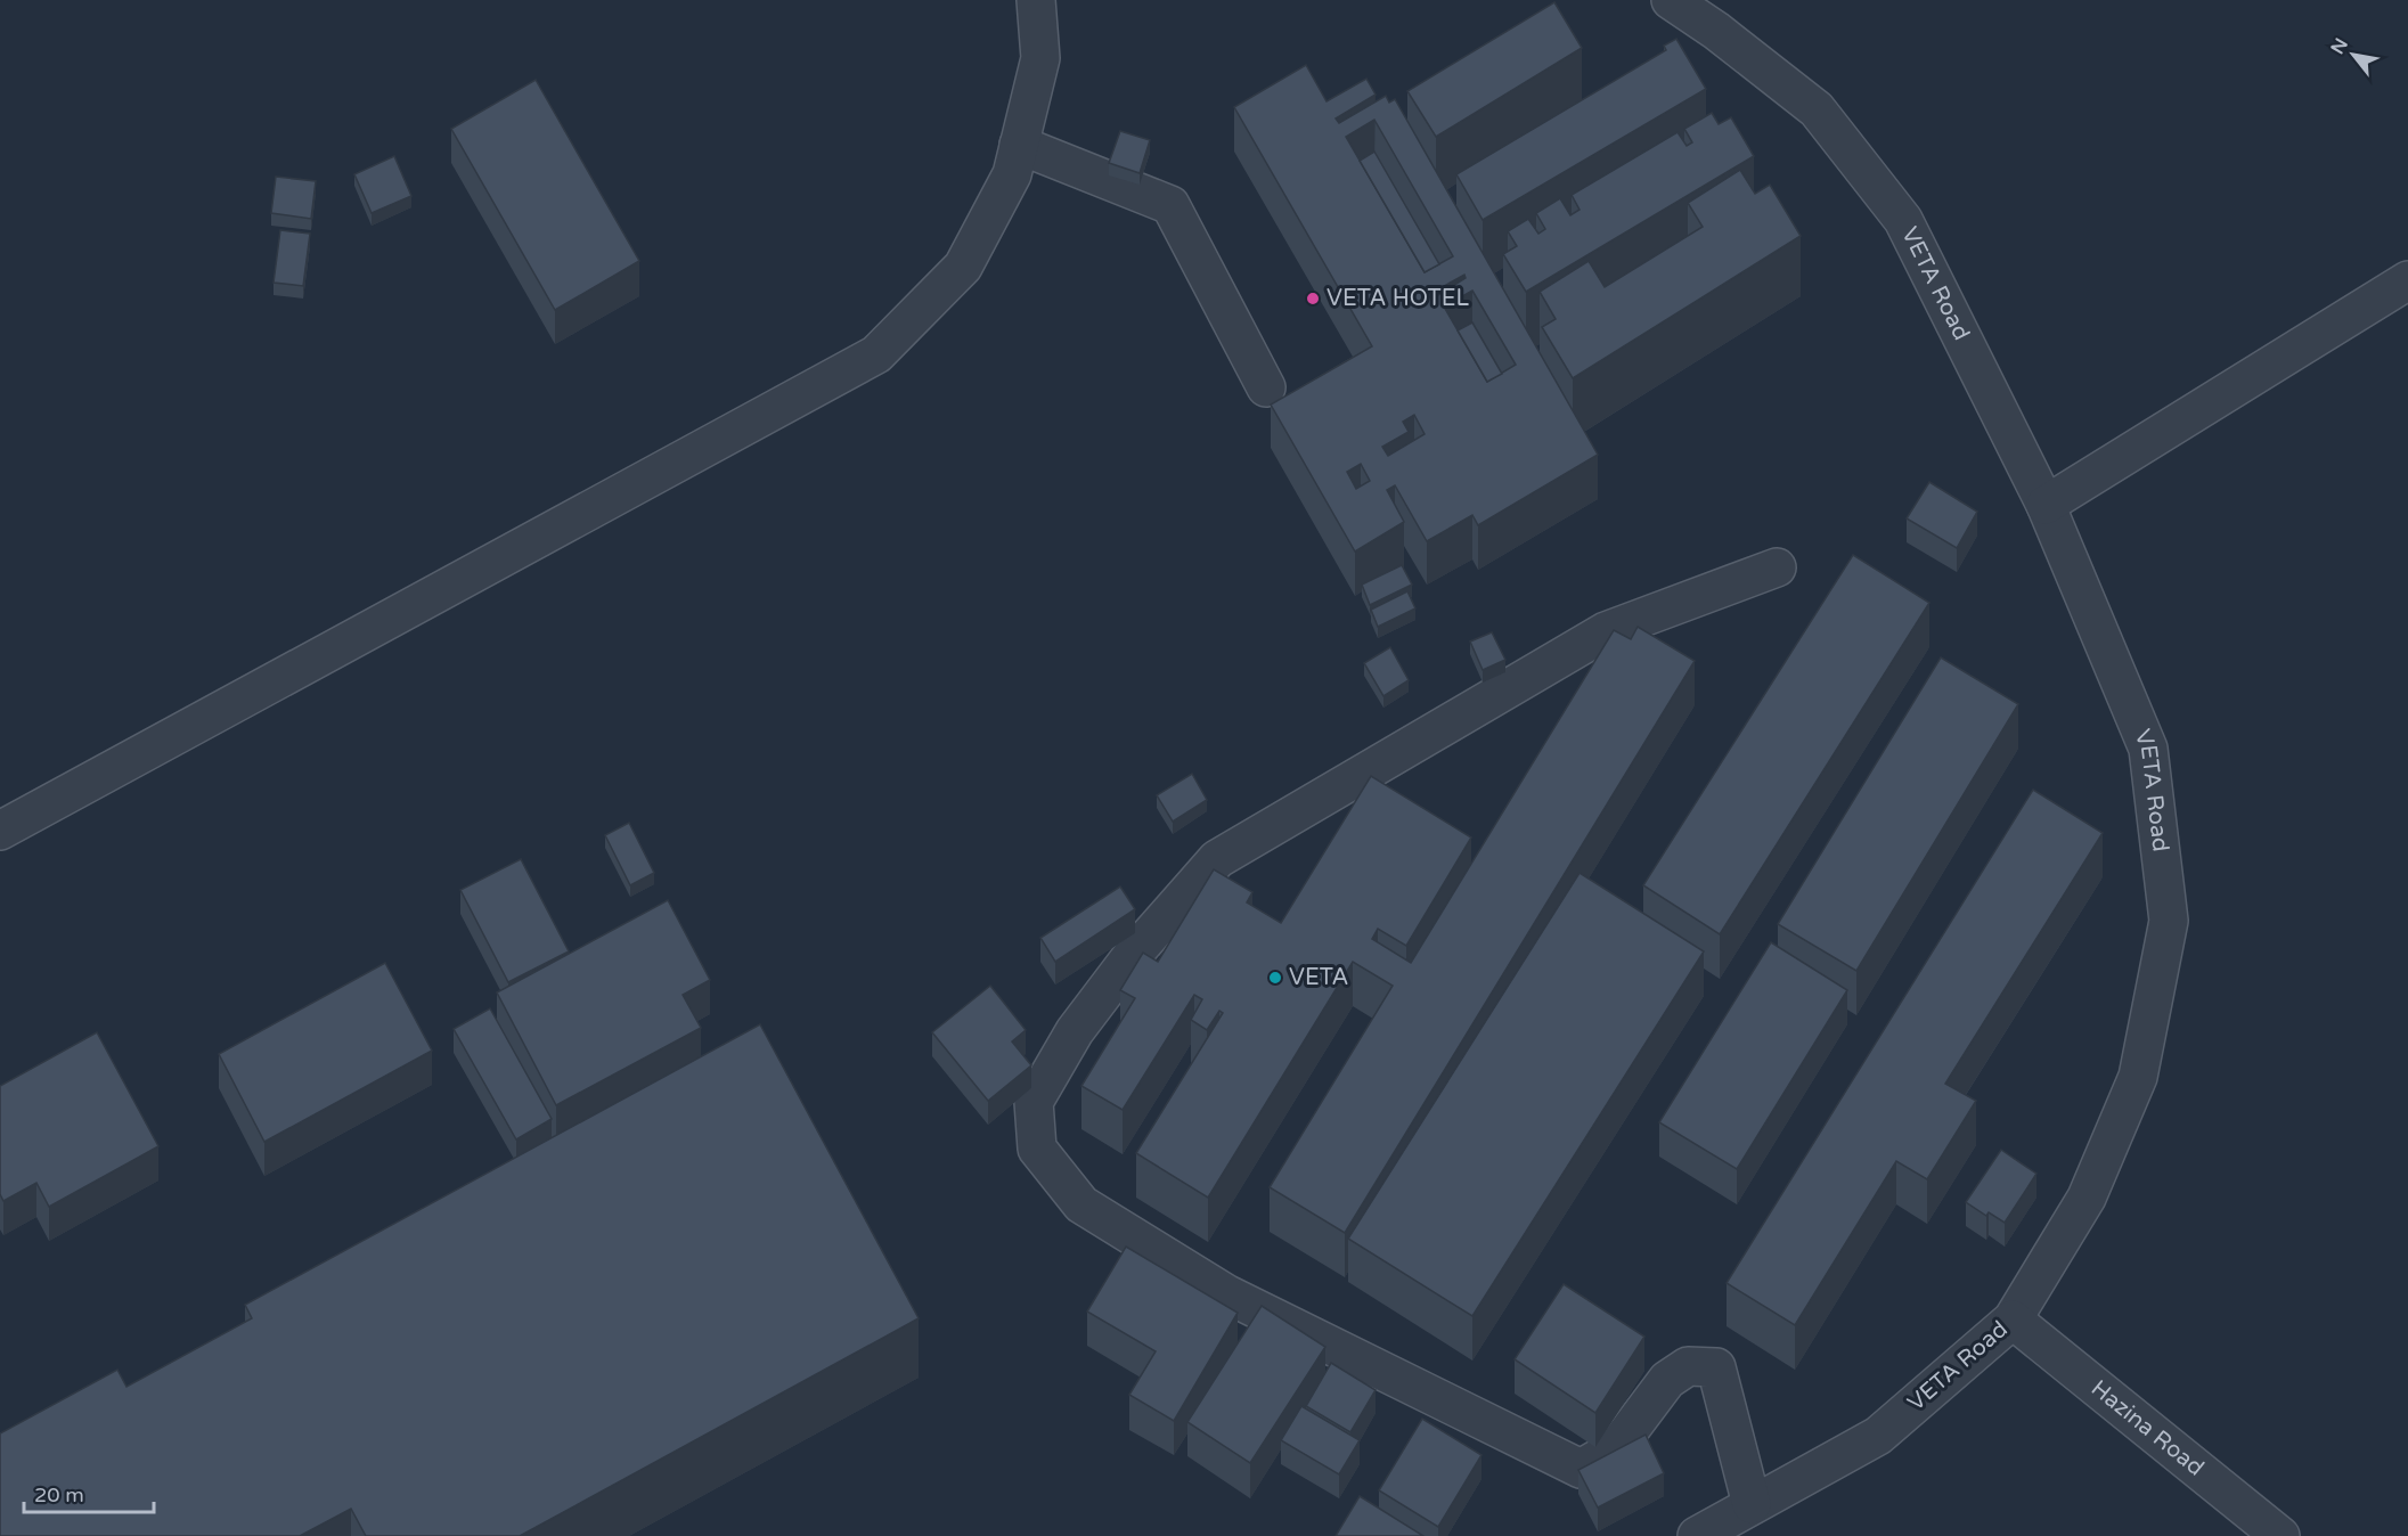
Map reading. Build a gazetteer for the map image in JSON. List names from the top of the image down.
{
  "streets": {
    "street": ["VETA Road", "Hazina Road"]
  },
  "crossings": [
    ["VETA Road", "Hazina Road"]
  ],
  "places": ["VETA HOTEL", "VETA"],
  "scale_bar": "20 m",
  "north": "top left"
}
